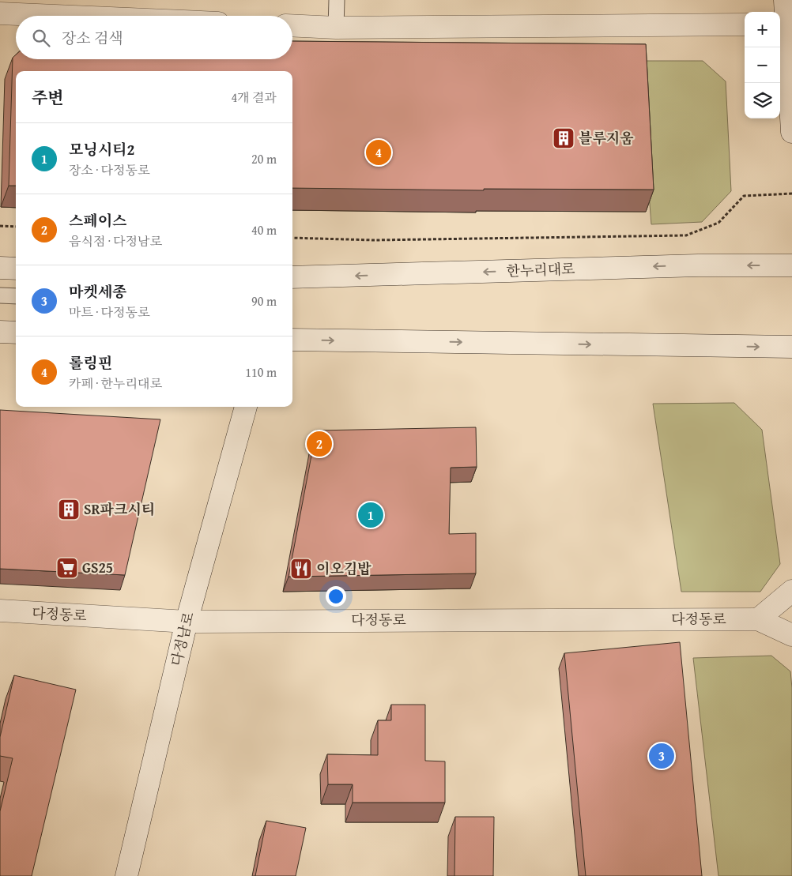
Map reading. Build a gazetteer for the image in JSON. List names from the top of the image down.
{
  "streets": {
    "street": ["한누리대로", "다정동로", "다정남로"]
  },
  "crossings": [
    ["다정동로", "다정남로"]
  ],
  "places": {
    "building": ["블루지움", "SR파크시티"],
    "supermarket": ["GS25"],
    "restaurant": ["이오김밥"]
  },
  "page": {
    "map_buttons": ["+", "−"],
    "search": "장소 검색",
    "heading": ["주변", "4개 결과"],
    "list": [
      {
        "mark": "1",
        "name": "모닝시티2",
        "note": "장소 · 다정동로",
        "value": "20 m"
      },
      {
        "mark": "2",
        "name": "스페이스",
        "note": "음식점 · 다정남로",
        "value": "40 m"
      },
      {
        "mark": "3",
        "name": "마켓세종",
        "note": "마트 · 다정동로",
        "value": "90 m"
      },
      {
        "mark": "4",
        "name": "롤링핀",
        "note": "카페 · 한누리대로",
        "value": "110 m"
      }
    ],
    "pins": [
      "4",
      "2",
      "1",
      "3"
    ]
  }
}
